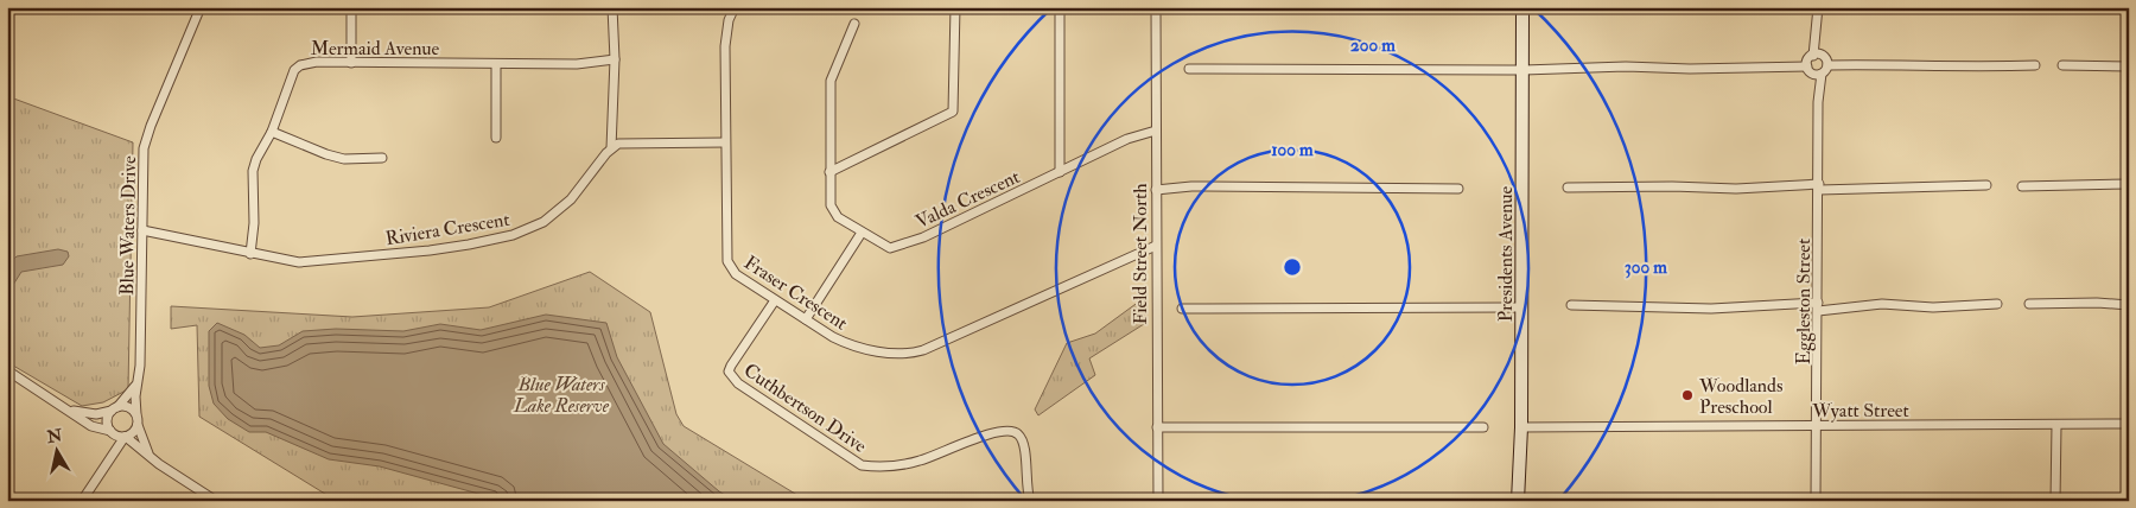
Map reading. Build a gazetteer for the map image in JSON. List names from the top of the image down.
{
  "streets": {
    "street": [
      "Mermaid Avenue",
      "Valda Crescent",
      "Blue Waters Drive",
      "Riviera Crescent",
      "Field Street North",
      "Presidents Avenue",
      "Fraser Crescent",
      "Eggleston Street",
      "Cuthbertson Drive",
      "Wyatt Street"
    ]
  },
  "crossings": [
    ["Mermaid Avenue", "Riviera Crescent"],
    ["Valda Crescent", "Field Street North"],
    ["Blue Waters Drive", "Riviera Crescent"],
    ["Field Street North", "Fraser Crescent"],
    ["Presidents Avenue", "Wyatt Street"],
    ["Fraser Crescent", "Cuthbertson Drive"],
    ["Eggleston Street", "Wyatt Street"]
  ],
  "parks": ["Blue Waters Lake Reserve"],
  "places": ["Woodlands Preschool"],
  "north": "top",
  "rings": ["200 m", "100 m", "300 m"]
}
